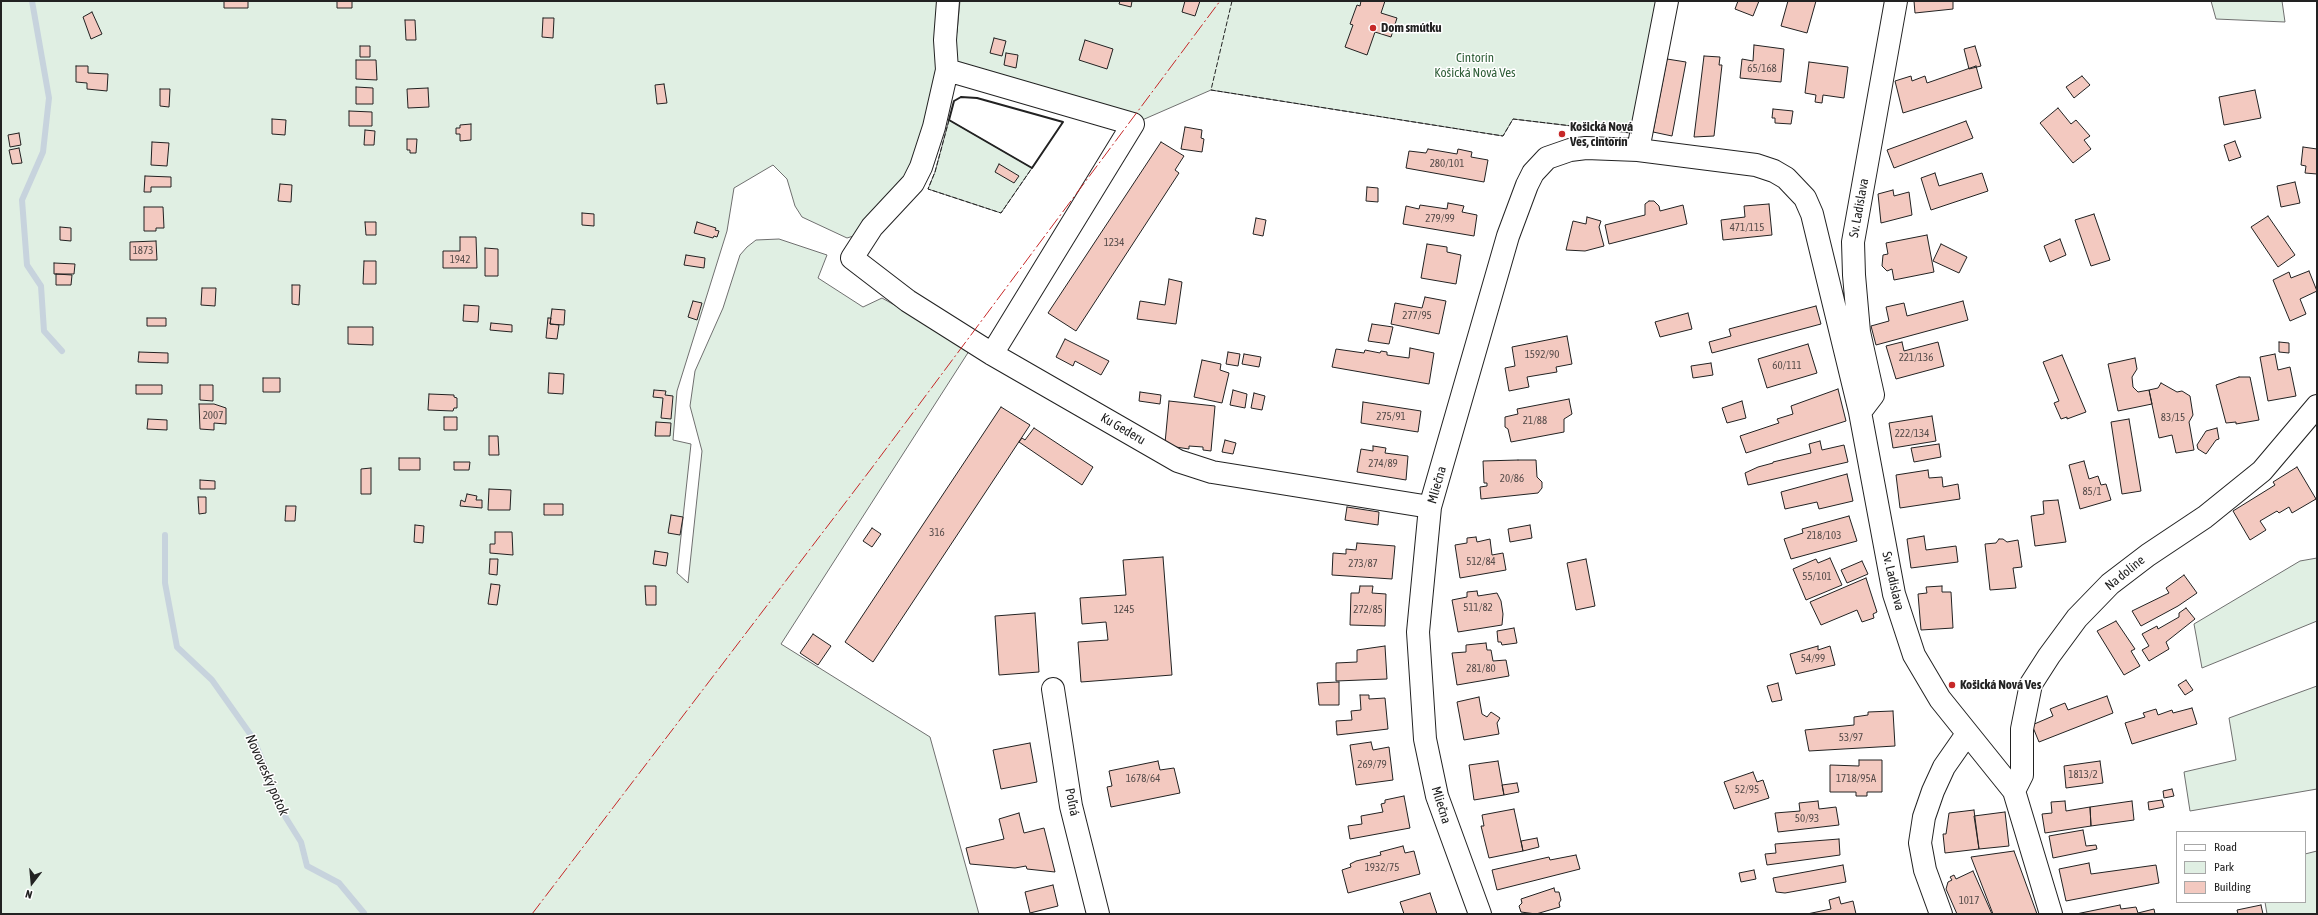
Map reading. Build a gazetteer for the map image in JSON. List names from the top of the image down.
{
  "streets": {
    "street": [
      "Sv. Ladislava",
      "Ku Gederu",
      "Mliečna",
      "Na doline",
      "Poľná"
    ]
  },
  "crossings": [
    ["Sv. Ladislava", "Mliečna"],
    ["Sv. Ladislava", "Na doline"],
    ["Ku Gederu", "Mliečna"]
  ],
  "water": ["Novoveský potok"],
  "parks": ["Cintorín Košická Nová Ves"],
  "places": ["Dom smútku", "Košická Nová Ves, cintorín", "Košická Nová Ves"],
  "house_numbers": [
    "65/168",
    "280/101",
    "279/99",
    "471/115",
    "1234",
    "1873",
    "1942",
    "277/95",
    "1592/90",
    "221/136",
    "60/111",
    "2007",
    "275/91",
    "83/15",
    "21/88",
    "222/134",
    "274/89",
    "20/86",
    "85/1",
    "316",
    "218/103",
    "512/84",
    "273/87",
    "55/101",
    "511/82",
    "1245",
    "272/85",
    "54/99",
    "281/80",
    "53/97",
    "269/79",
    "1813/2",
    "1678/64",
    "1718/95A",
    "52/95",
    "50/93",
    "1932/75",
    "1017"
  ],
  "legend": ["Road", "Park", "Building"],
  "north": "bottom"
}
